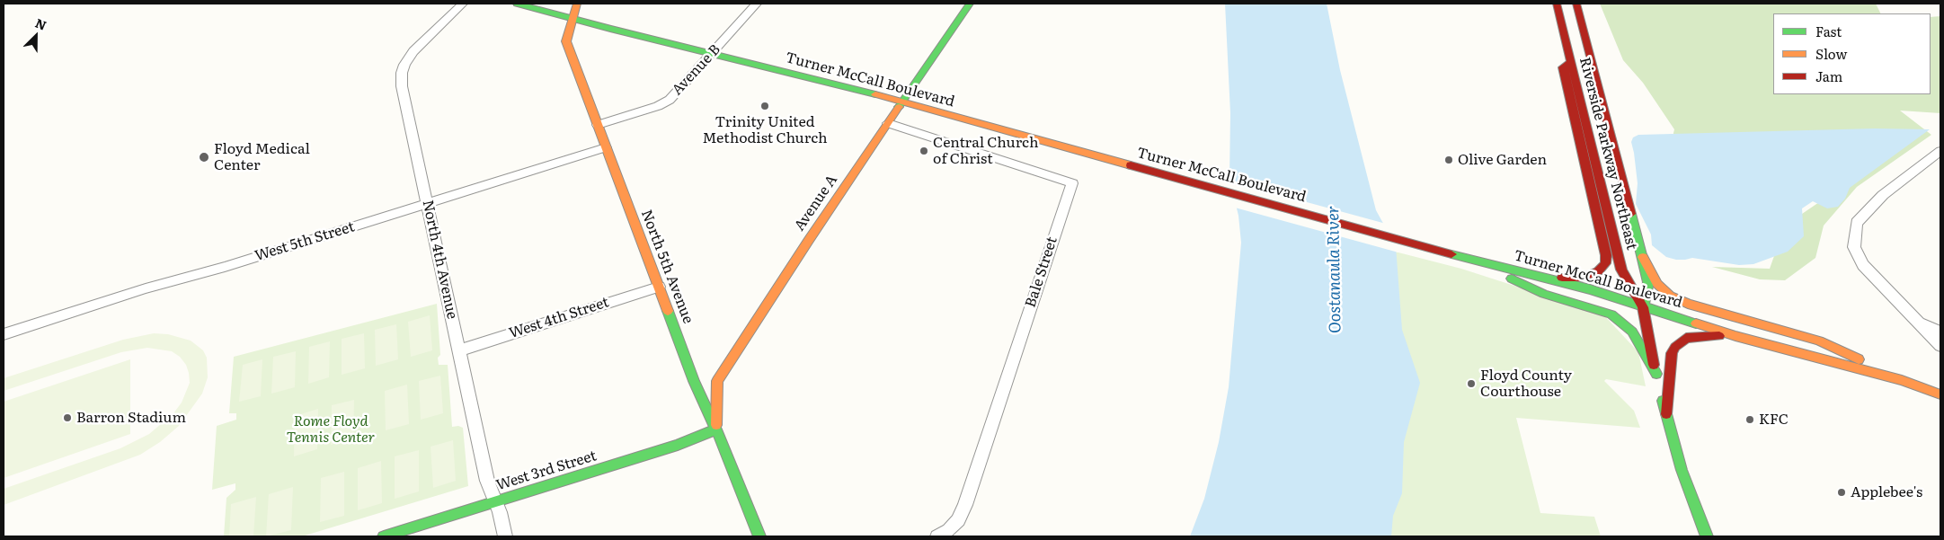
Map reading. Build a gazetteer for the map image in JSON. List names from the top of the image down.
{
  "streets": {
    "main road": [
      "Turner McCall Boulevard",
      "Riverside Parkway Northeast",
      "Avenue A",
      "North 5th Avenue",
      "West 3rd Street"
    ],
    "street": [
      "Avenue B",
      "West 5th Street",
      "North 4th Avenue",
      "Bale Street",
      "West 4th Street"
    ]
  },
  "crossings": [
    ["Avenue B", "Turner McCall Boulevard"],
    ["Avenue B", "North 5th Avenue"],
    ["Turner McCall Boulevard", "Riverside Parkway Northeast"],
    ["Turner McCall Boulevard", "Avenue A"],
    ["Turner McCall Boulevard", "North 5th Avenue"],
    ["Avenue A", "North 5th Avenue"],
    ["Avenue A", "Bale Street"],
    ["Avenue A", "West 3rd Street"],
    ["West 5th Street", "North 4th Avenue"],
    ["West 5th Street", "North 5th Avenue"],
    ["North 4th Avenue", "West 4th Street"],
    ["North 4th Avenue", "West 3rd Street"],
    ["North 5th Avenue", "West 4th Street"],
    ["North 5th Avenue", "West 3rd Street"]
  ],
  "water": ["Oostanaula River"],
  "parks": ["Rome Floyd Tennis Center"],
  "places": [
    "Trinity United Methodist Church",
    "Central Church of Christ",
    "Floyd Medical Center",
    "Olive Garden",
    "Floyd County Courthouse",
    "Barron Stadium",
    "KFC",
    "Applebee's"
  ],
  "legend": ["Fast", "Slow", "Jam"],
  "north": "top right"
}
